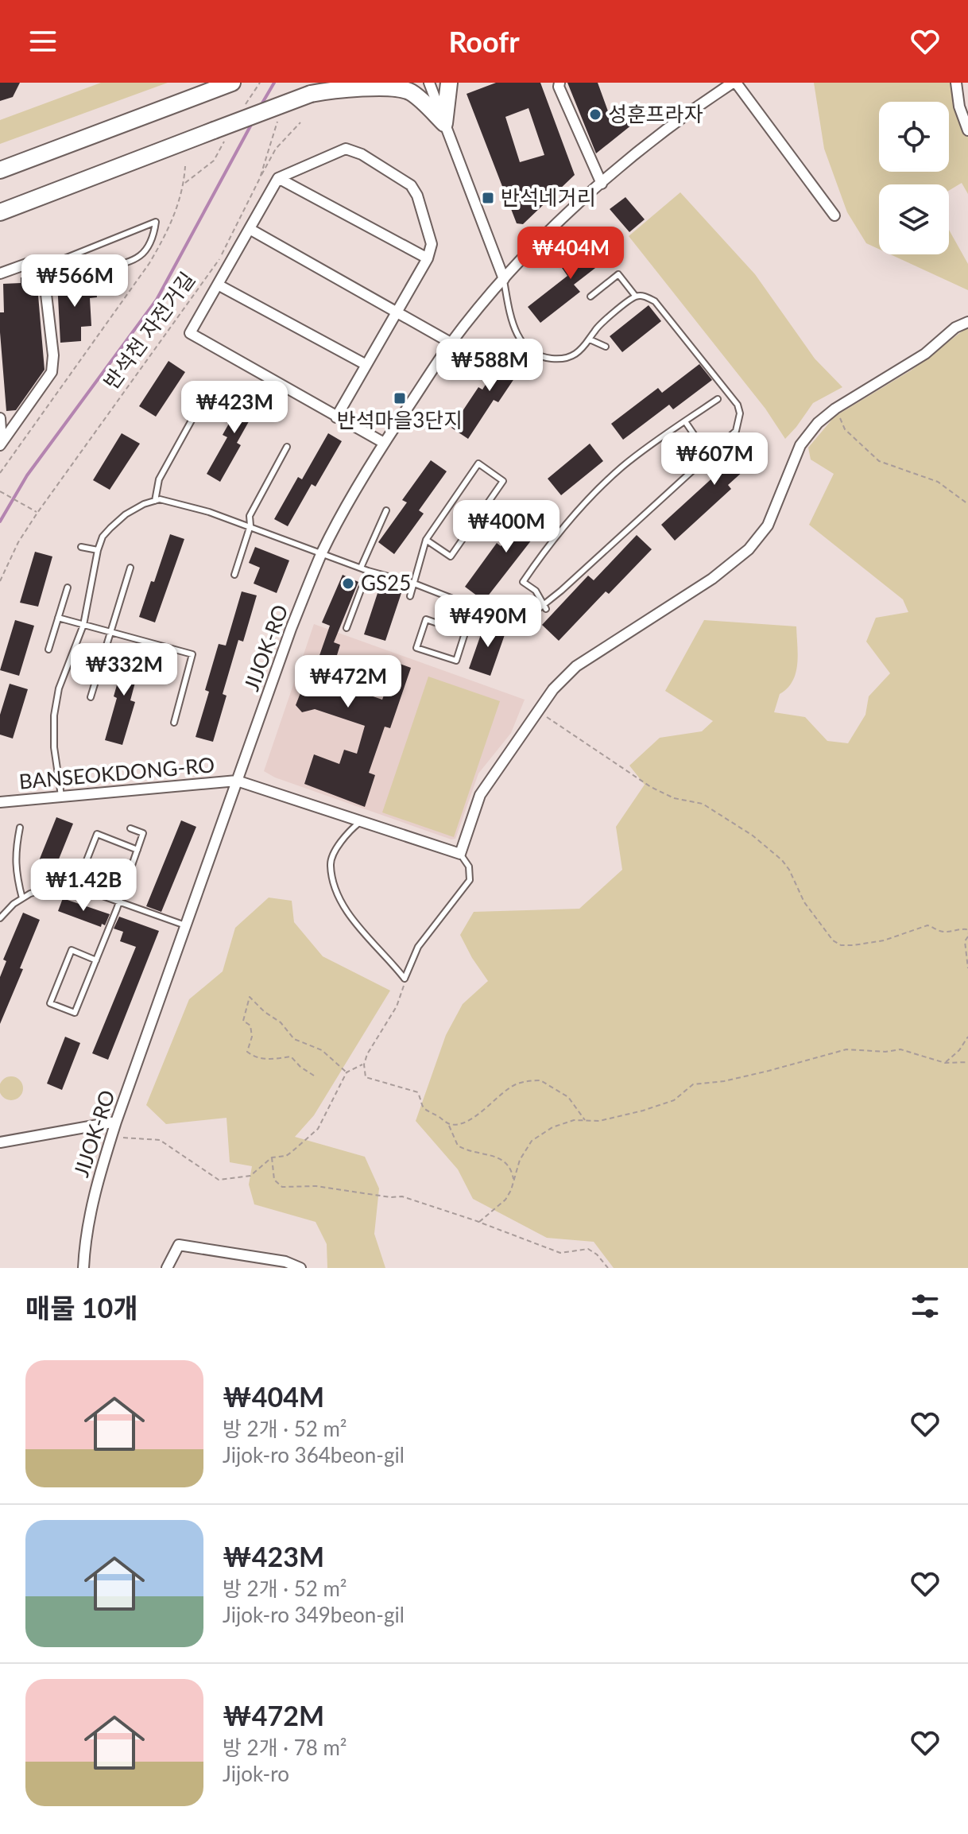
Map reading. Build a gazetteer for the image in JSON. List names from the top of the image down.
{
  "streets": {
    "street": ["JIJOK-RO", "BANSEOKDONG-RO"],
    "path": ["반석천 자전거길"]
  },
  "crossings": [
    ["JIJOK-RO", "BANSEOKDONG-RO"]
  ],
  "places": {
    "other": ["성훈프라자", "GS25"],
    "transit": ["반석네거리", "반석마을3단지"]
  },
  "page": {
    "header": "Roofr",
    "price": [
      "₩404M",
      "₩566M",
      "₩588M",
      "₩423M",
      "₩607M",
      "₩400M",
      "₩490M",
      "₩332M",
      "₩472M",
      "₩1.42B"
    ],
    "heading": "매물 10개",
    "list": [
      {
        "name": "₩404M",
        "note": "방 2개 · 52 m² · Jijok-ro 364beon-gil"
      },
      {
        "name": "₩423M",
        "note": "방 2개 · 52 m² · Jijok-ro 349beon-gil"
      },
      {
        "name": "₩472M",
        "note": "방 2개 · 78 m² · Jijok-ro"
      }
    ]
  }
}
